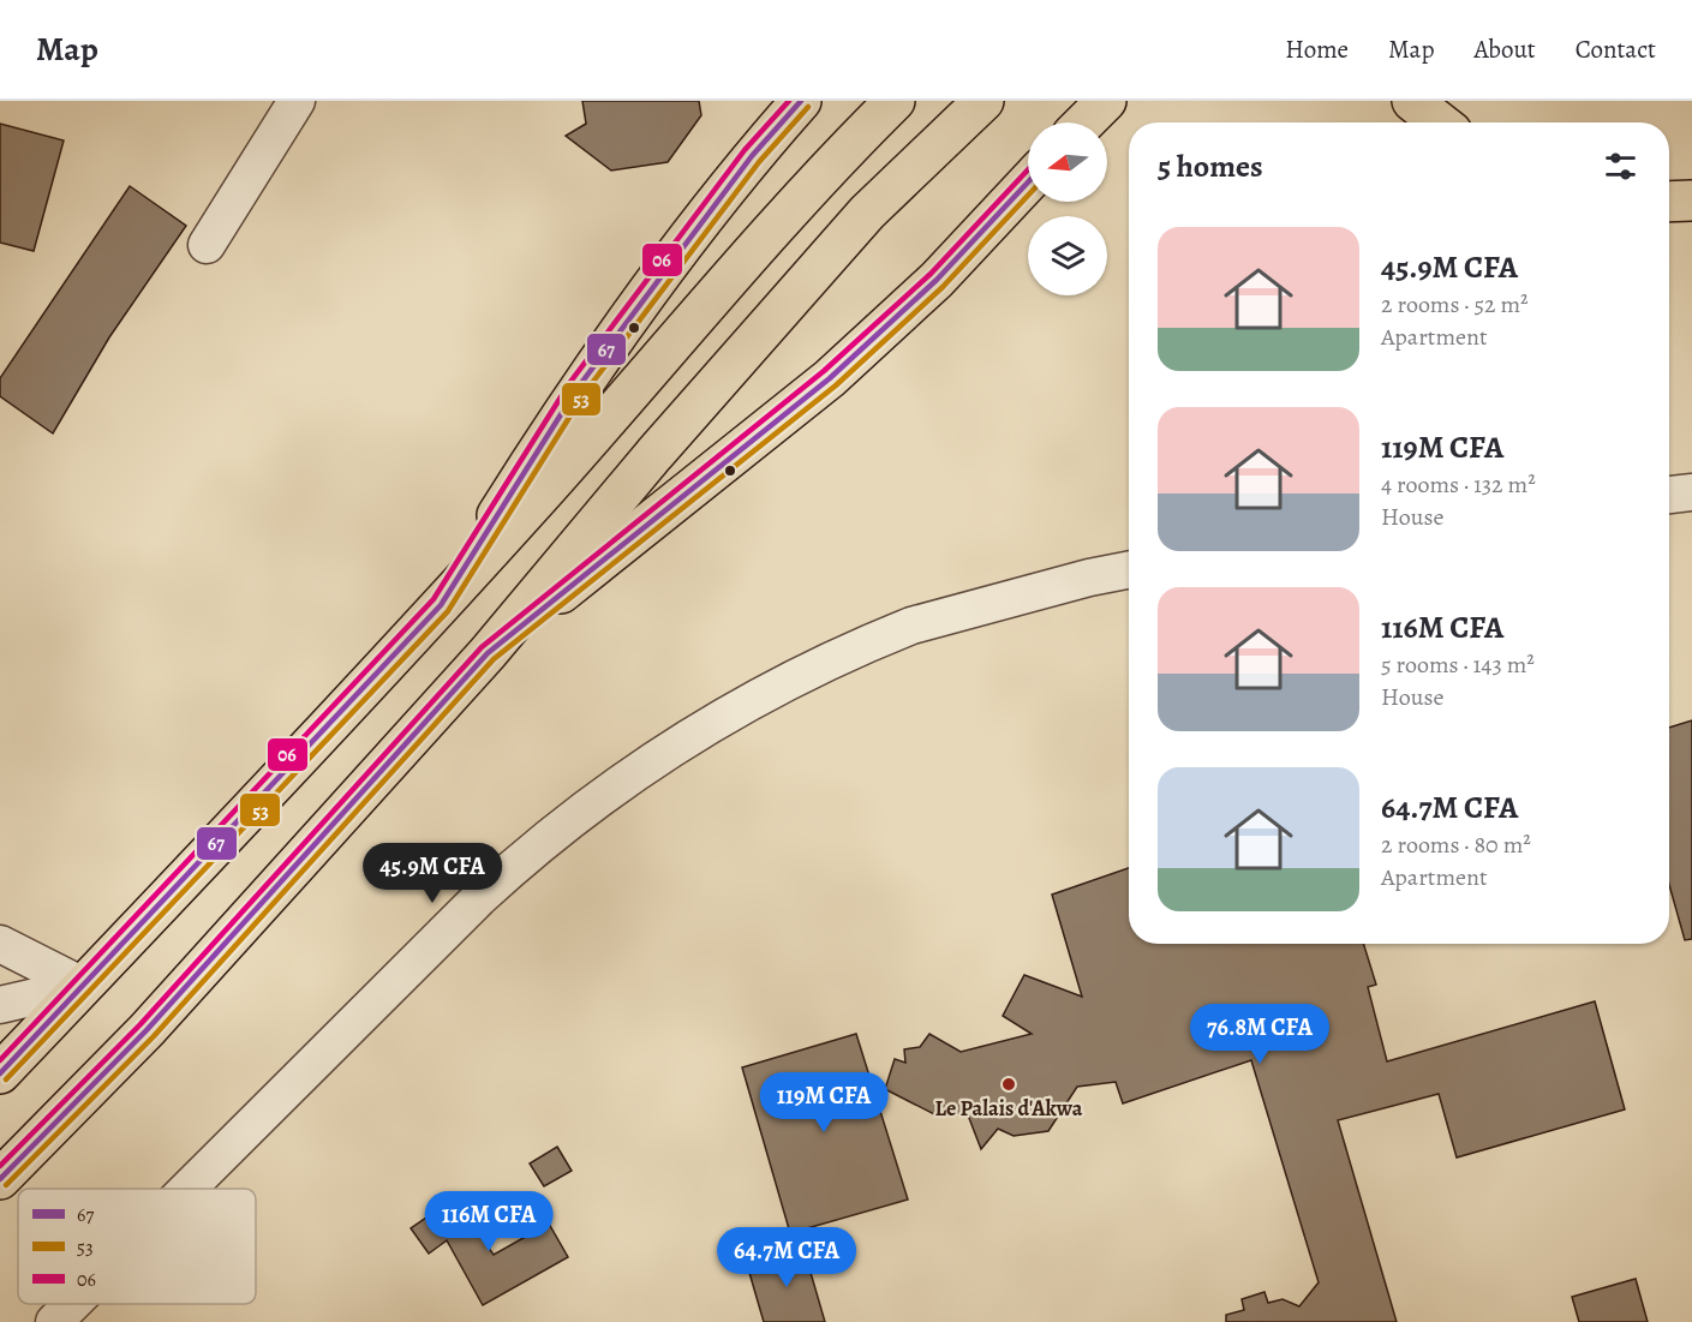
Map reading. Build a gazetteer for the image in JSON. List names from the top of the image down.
{
  "places": ["Le Palais d'Akwa"],
  "lines": ["transit line 67", "transit line 06", "transit line 53"],
  "legend": ["67", "53", "06"],
  "north": "left",
  "page": {
    "header": "Map",
    "nav": [
      "Home",
      "Map",
      "About",
      "Contact"
    ],
    "heading": "5 homes",
    "list": [
      {
        "name": "45.9M CFA",
        "note": "2 rooms · 52 m² · Apartment"
      },
      {
        "name": "119M CFA",
        "note": "4 rooms · 132 m² · House"
      },
      {
        "name": "116M CFA",
        "note": "5 rooms · 143 m² · House"
      },
      {
        "name": "64.7M CFA",
        "note": "2 rooms · 80 m² · Apartment"
      }
    ],
    "price": [
      "45.9M CFA",
      "76.8M CFA",
      "119M CFA",
      "116M CFA",
      "64.7M CFA"
    ]
  }
}
